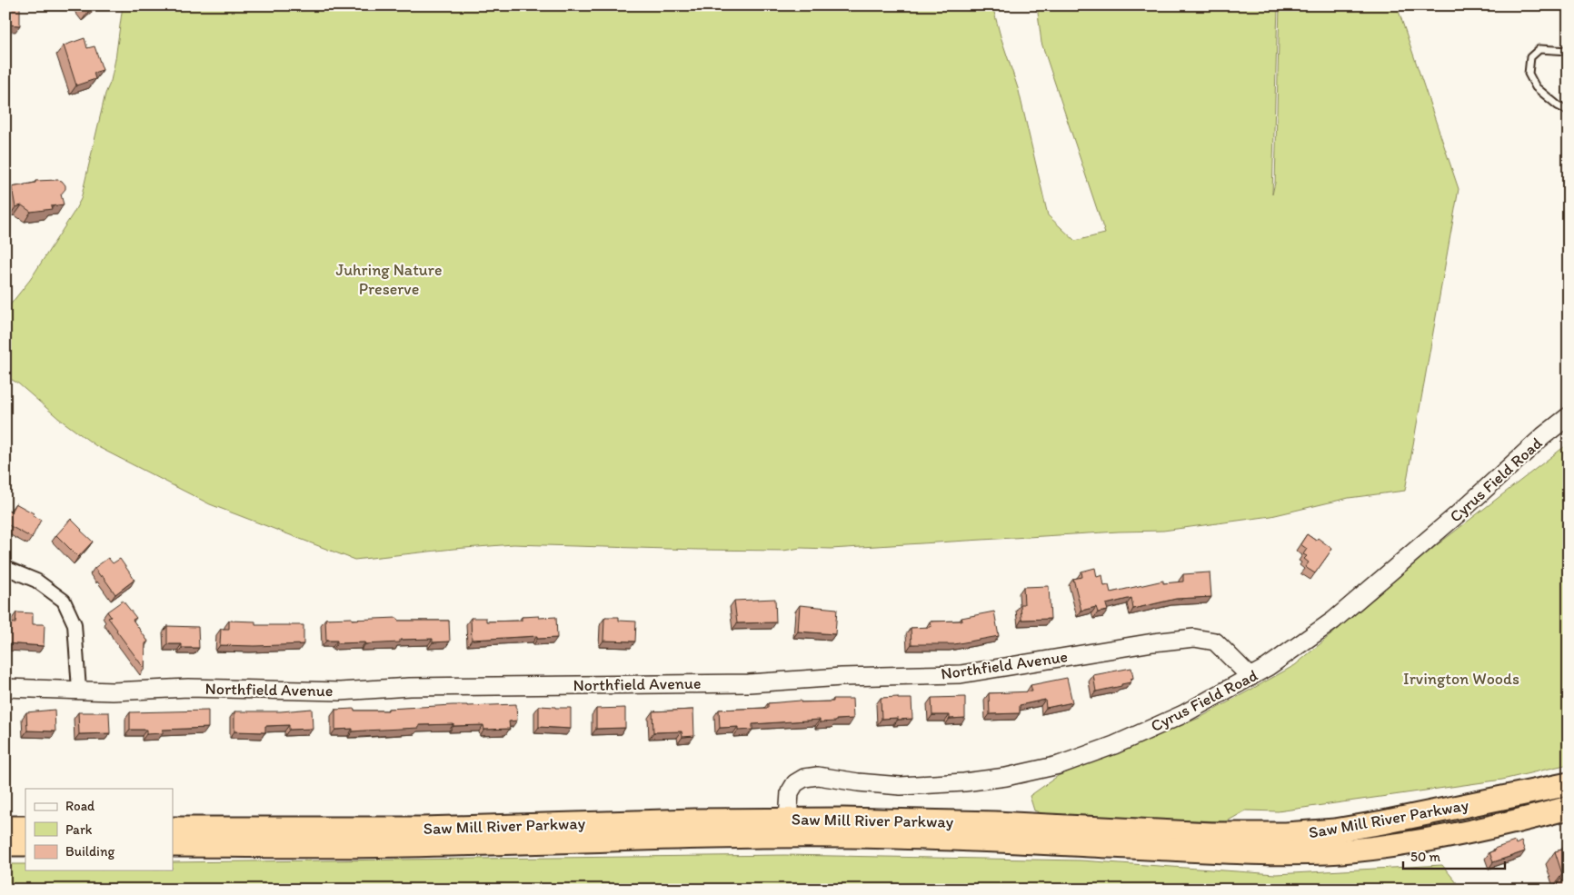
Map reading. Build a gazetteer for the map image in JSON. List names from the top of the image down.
{
  "streets": {
    "highway": ["Saw Mill River Parkway"],
    "street": ["Cyrus Field Road", "Northfield Avenue"]
  },
  "crossings": [
    ["Cyrus Field Road", "Northfield Avenue"],
    ["Cyrus Field Road", "Saw Mill River Parkway"]
  ],
  "parks": ["Juhring Nature Preserve", "Irvington Woods"],
  "legend": ["Road", "Park", "Building"],
  "scale_bar": "50 m"
}
